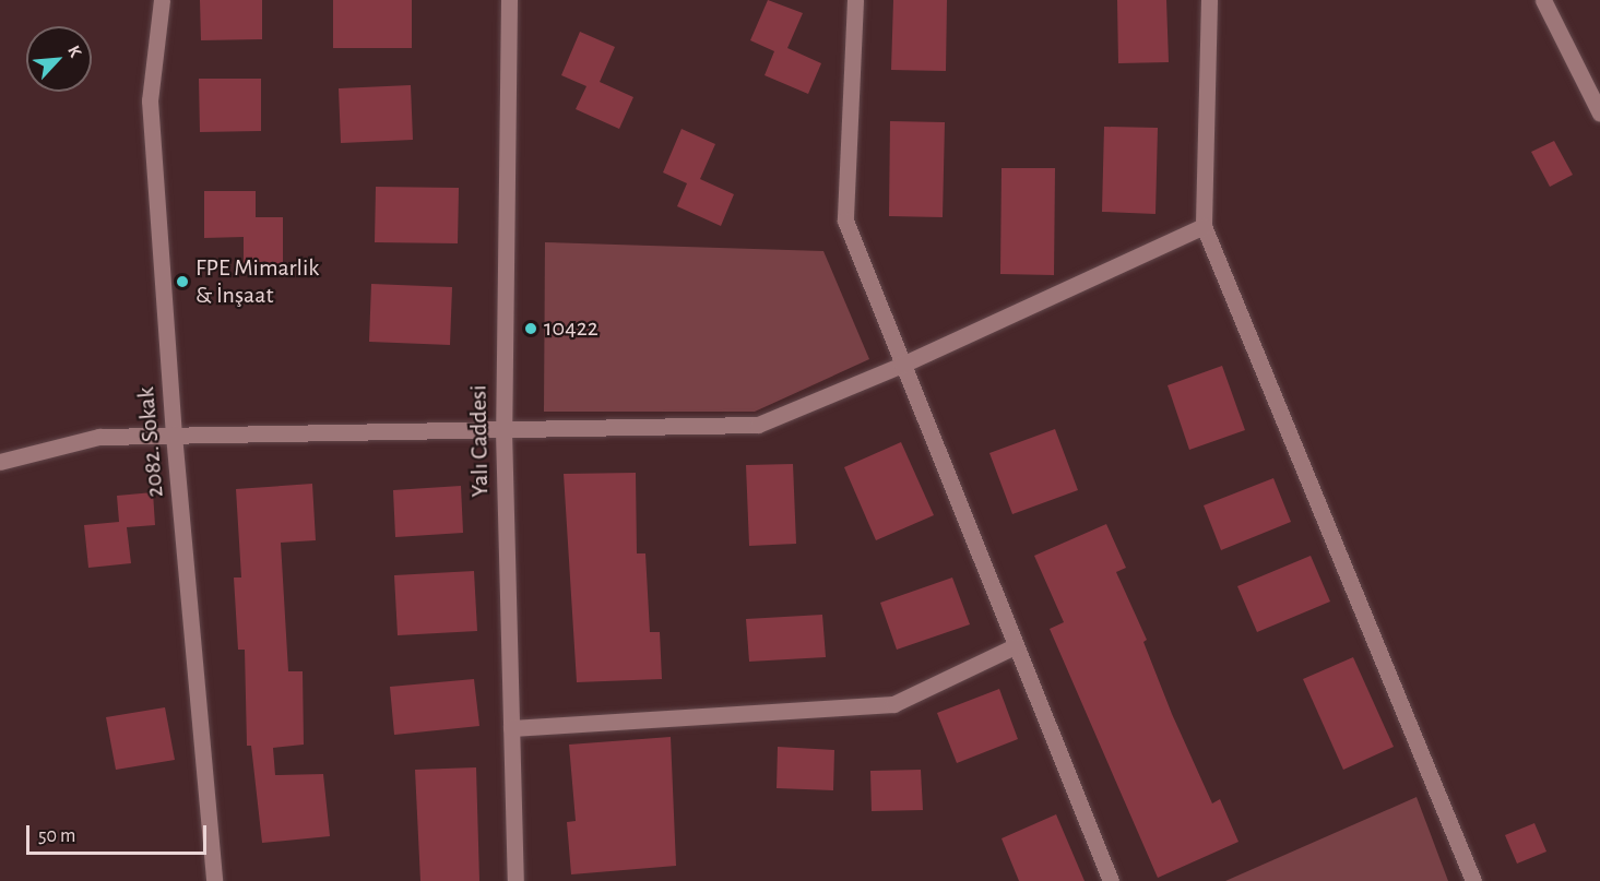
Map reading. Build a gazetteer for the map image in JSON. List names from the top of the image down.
{
  "streets": {
    "street": ["Yalı Caddesi", "2082. Sokak"]
  },
  "places": ["FPE Mimarlik & İnşaat", "10422"],
  "scale_bar": "50 m",
  "north": "top right"
}
